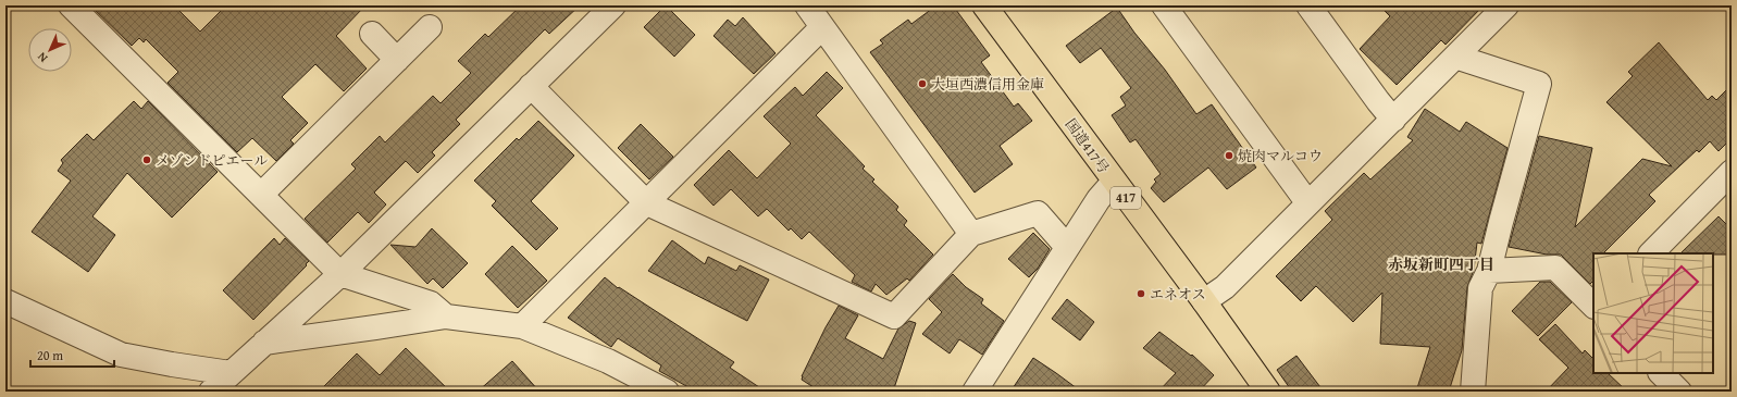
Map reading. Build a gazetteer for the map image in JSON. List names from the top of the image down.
{
  "streets": {
    "highway": ["国道417号", "417"]
  },
  "districts": ["赤坂新町四丁目"],
  "places": [
    "大垣西濃信用金庫",
    "焼肉マルコウ",
    "メゾンドピエール",
    "エネオス"
  ],
  "scale_bar": "20 m",
  "north": "bottom left"
}
